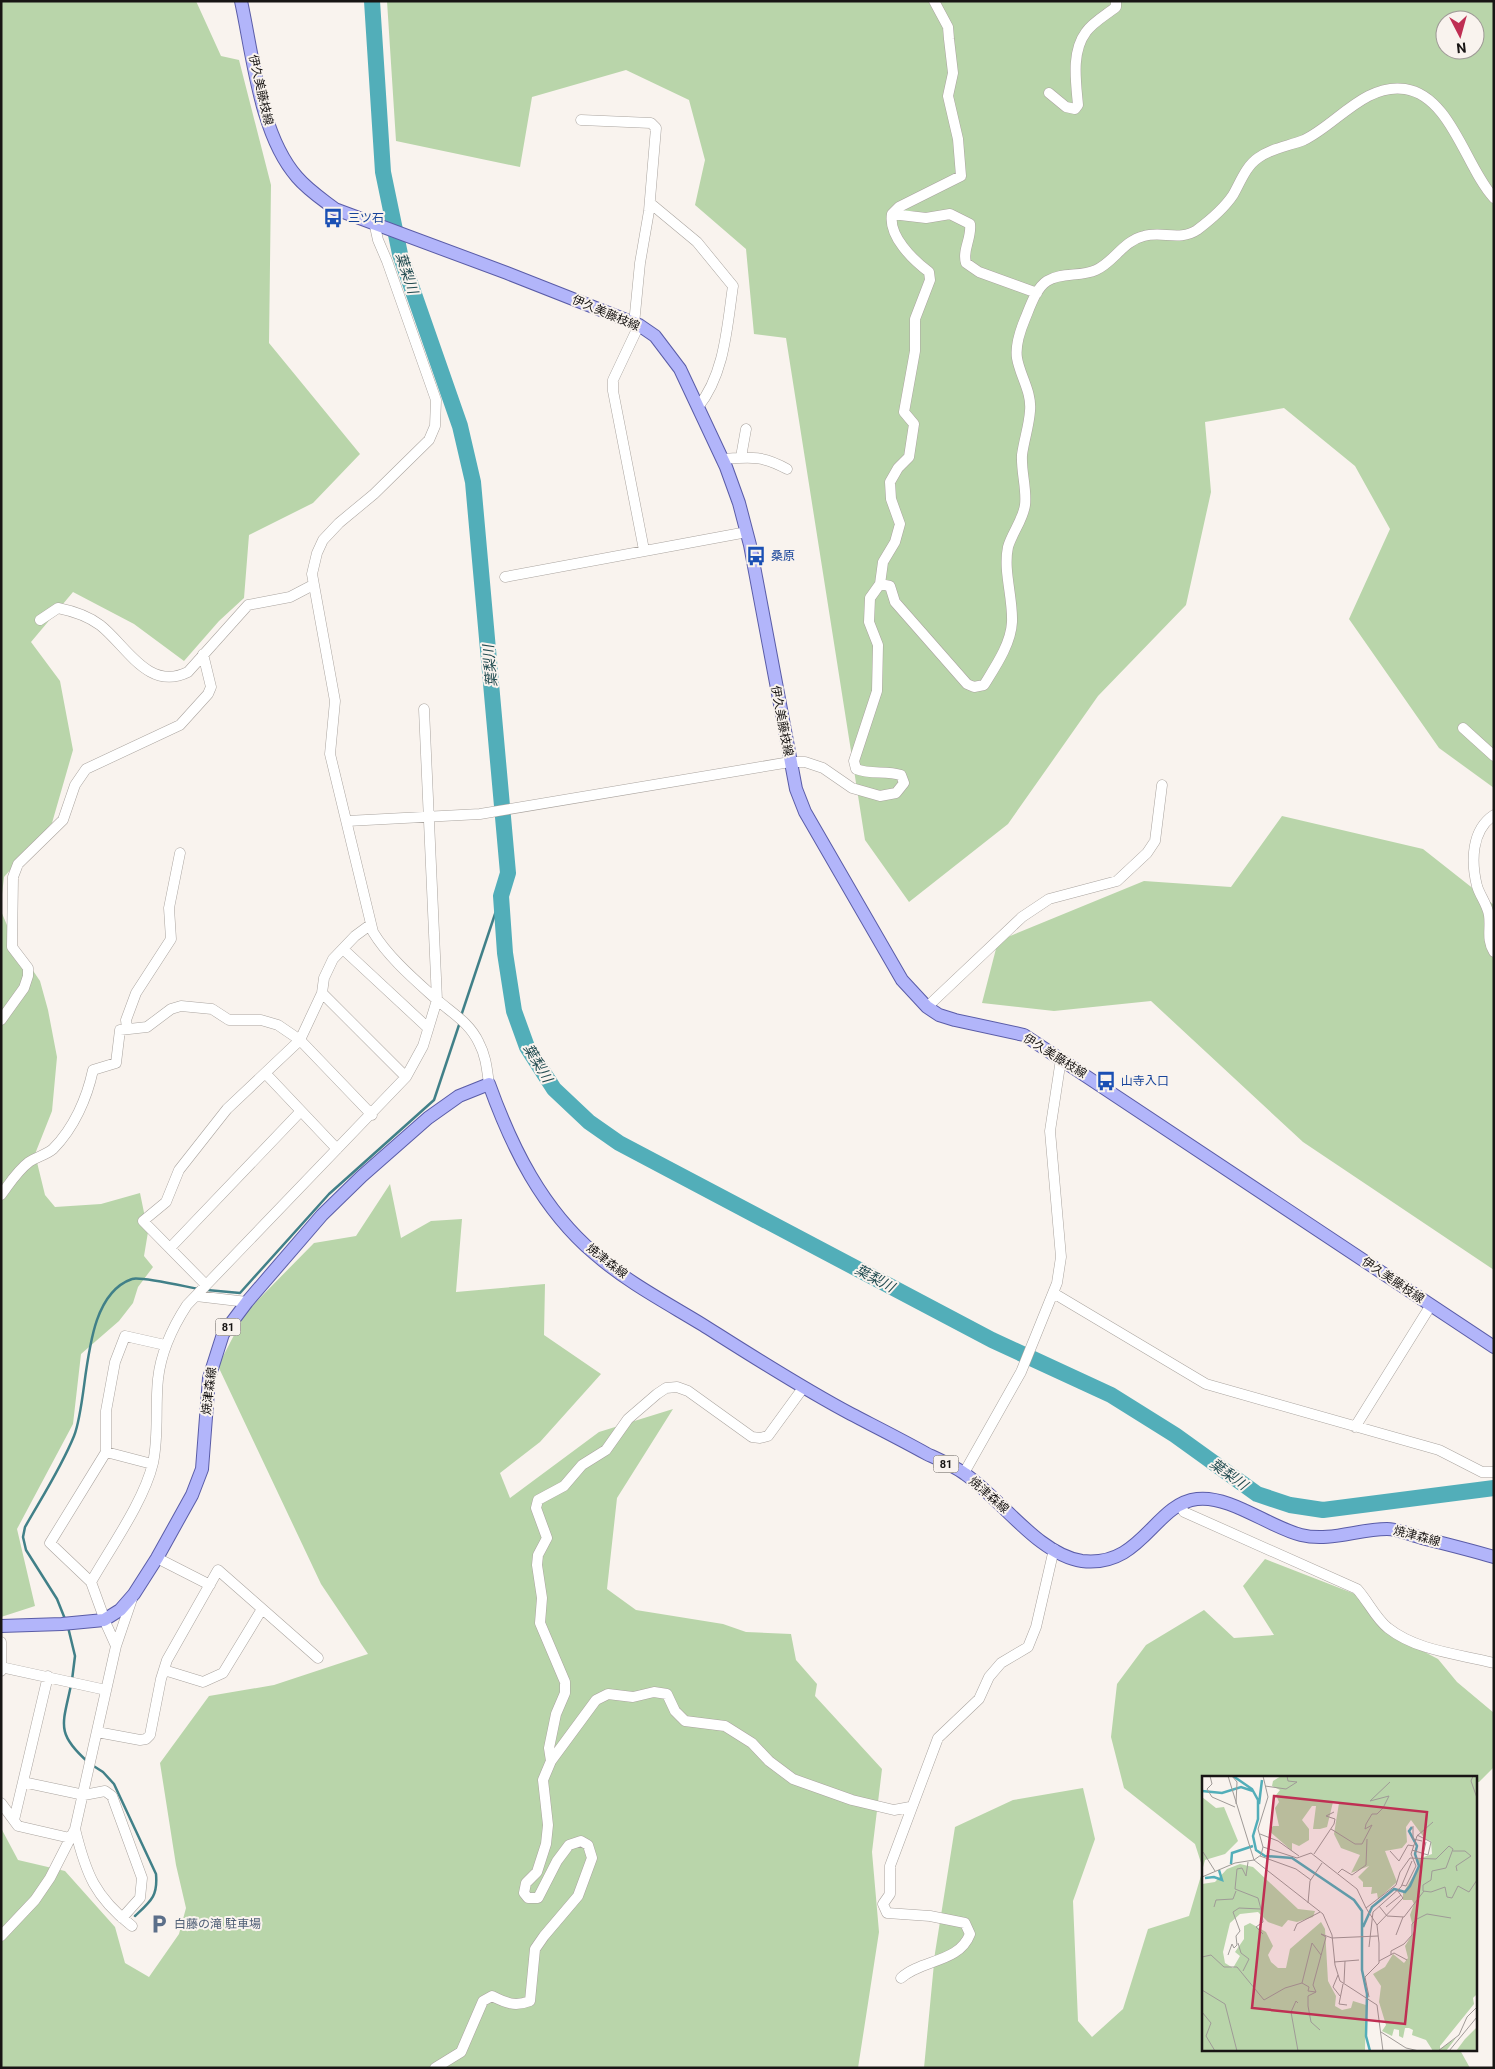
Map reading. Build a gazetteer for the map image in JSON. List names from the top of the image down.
{
  "streets": {
    "main road": ["伊久美藤枝線", "焼津森線", "81"]
  },
  "water": ["葉梨川"],
  "places": {
    "bus stop": ["三ツ石", "桑原", "山寺入口"],
    "parking": ["白藤の滝 駐車場"]
  },
  "north": "bottom"
}
